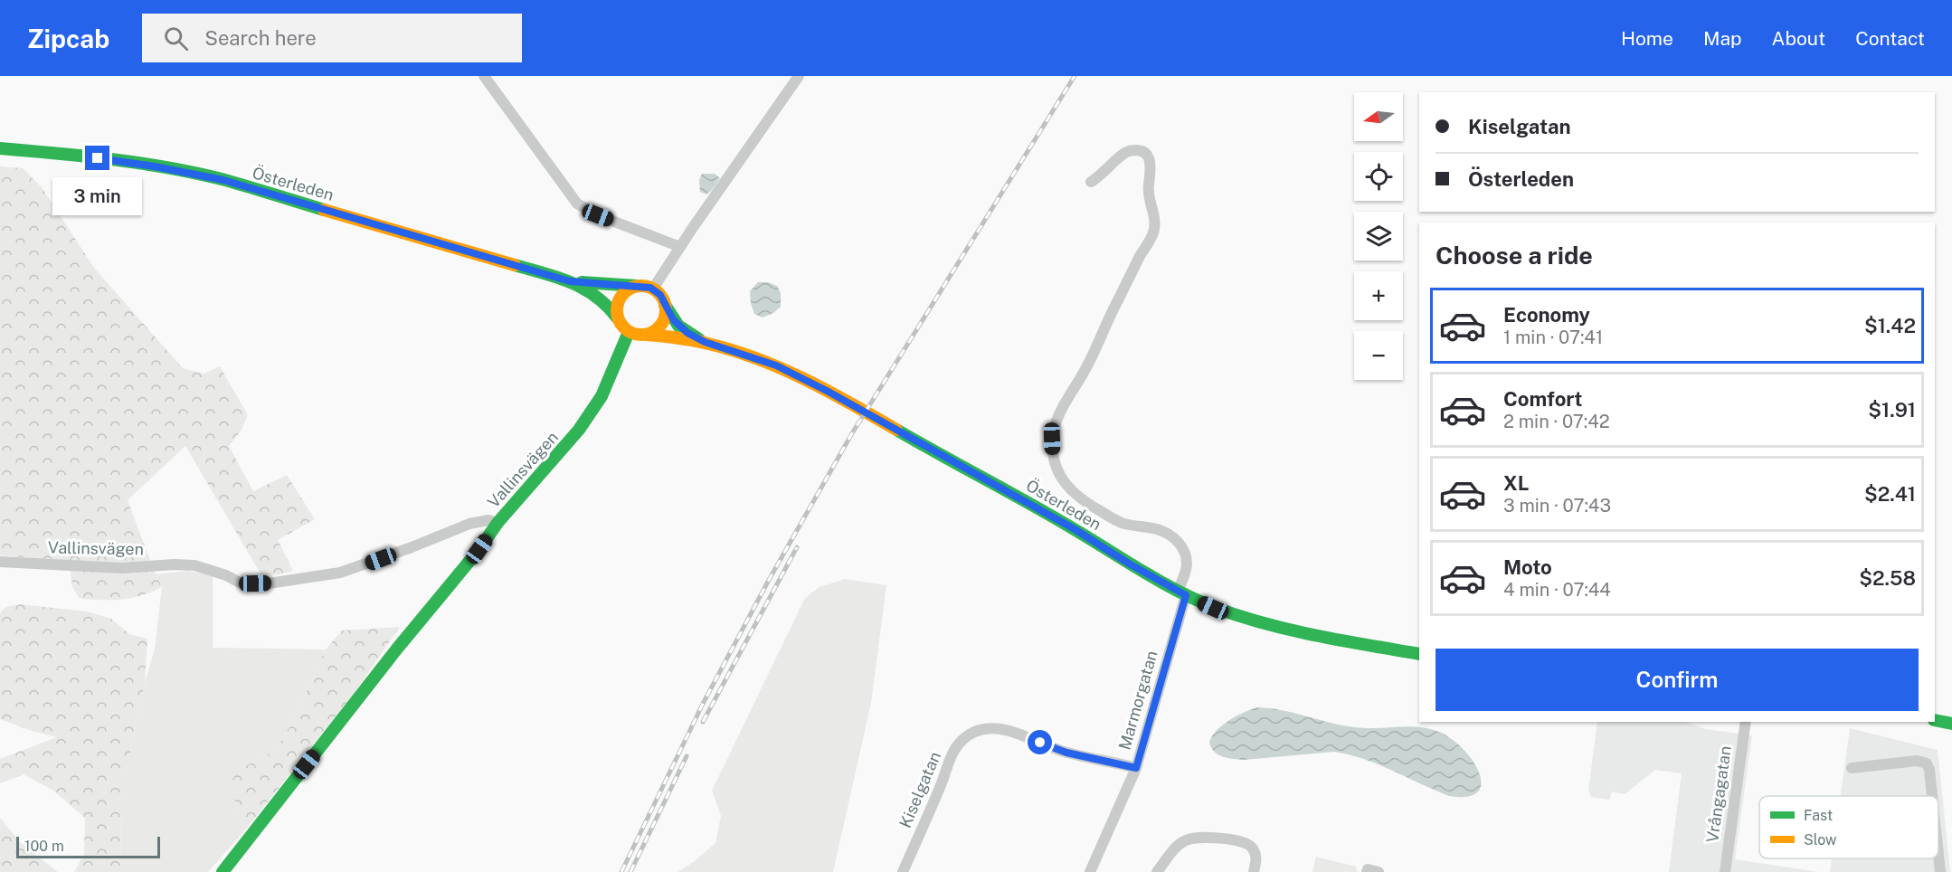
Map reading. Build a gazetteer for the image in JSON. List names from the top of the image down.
{
  "streets": {
    "main road": ["Österleden", "Vallinsvägen"],
    "street": ["Marmorgatan", "Kiselgatan", "Vrångagatan"]
  },
  "crossings": [
    ["Österleden", "Vallinsvägen"],
    ["Österleden", "Marmorgatan"],
    ["Marmorgatan", "Kiselgatan"]
  ],
  "legend": ["Fast", "Slow"],
  "scale_bar": "100 m",
  "north": "left",
  "page": {
    "header": "Zipcab",
    "search": "Search here",
    "nav": [
      "Home",
      "Map",
      "About",
      "Contact"
    ],
    "map_buttons": ["+", "−"],
    "banner": ["Kiselgatan", "Österleden"],
    "bubble": "3 min",
    "heading": "Choose a ride",
    "list": [
      {
        "name": "Economy",
        "note": "1 min · 07:41",
        "value": "$1.42"
      },
      {
        "name": "Comfort",
        "note": "2 min · 07:42",
        "value": "$1.91"
      },
      {
        "name": "XL",
        "note": "3 min · 07:43",
        "value": "$2.41"
      },
      {
        "name": "Moto",
        "note": "4 min · 07:44",
        "value": "$2.58"
      }
    ],
    "buttons": "Confirm",
    "scale": "100 m"
  }
}
